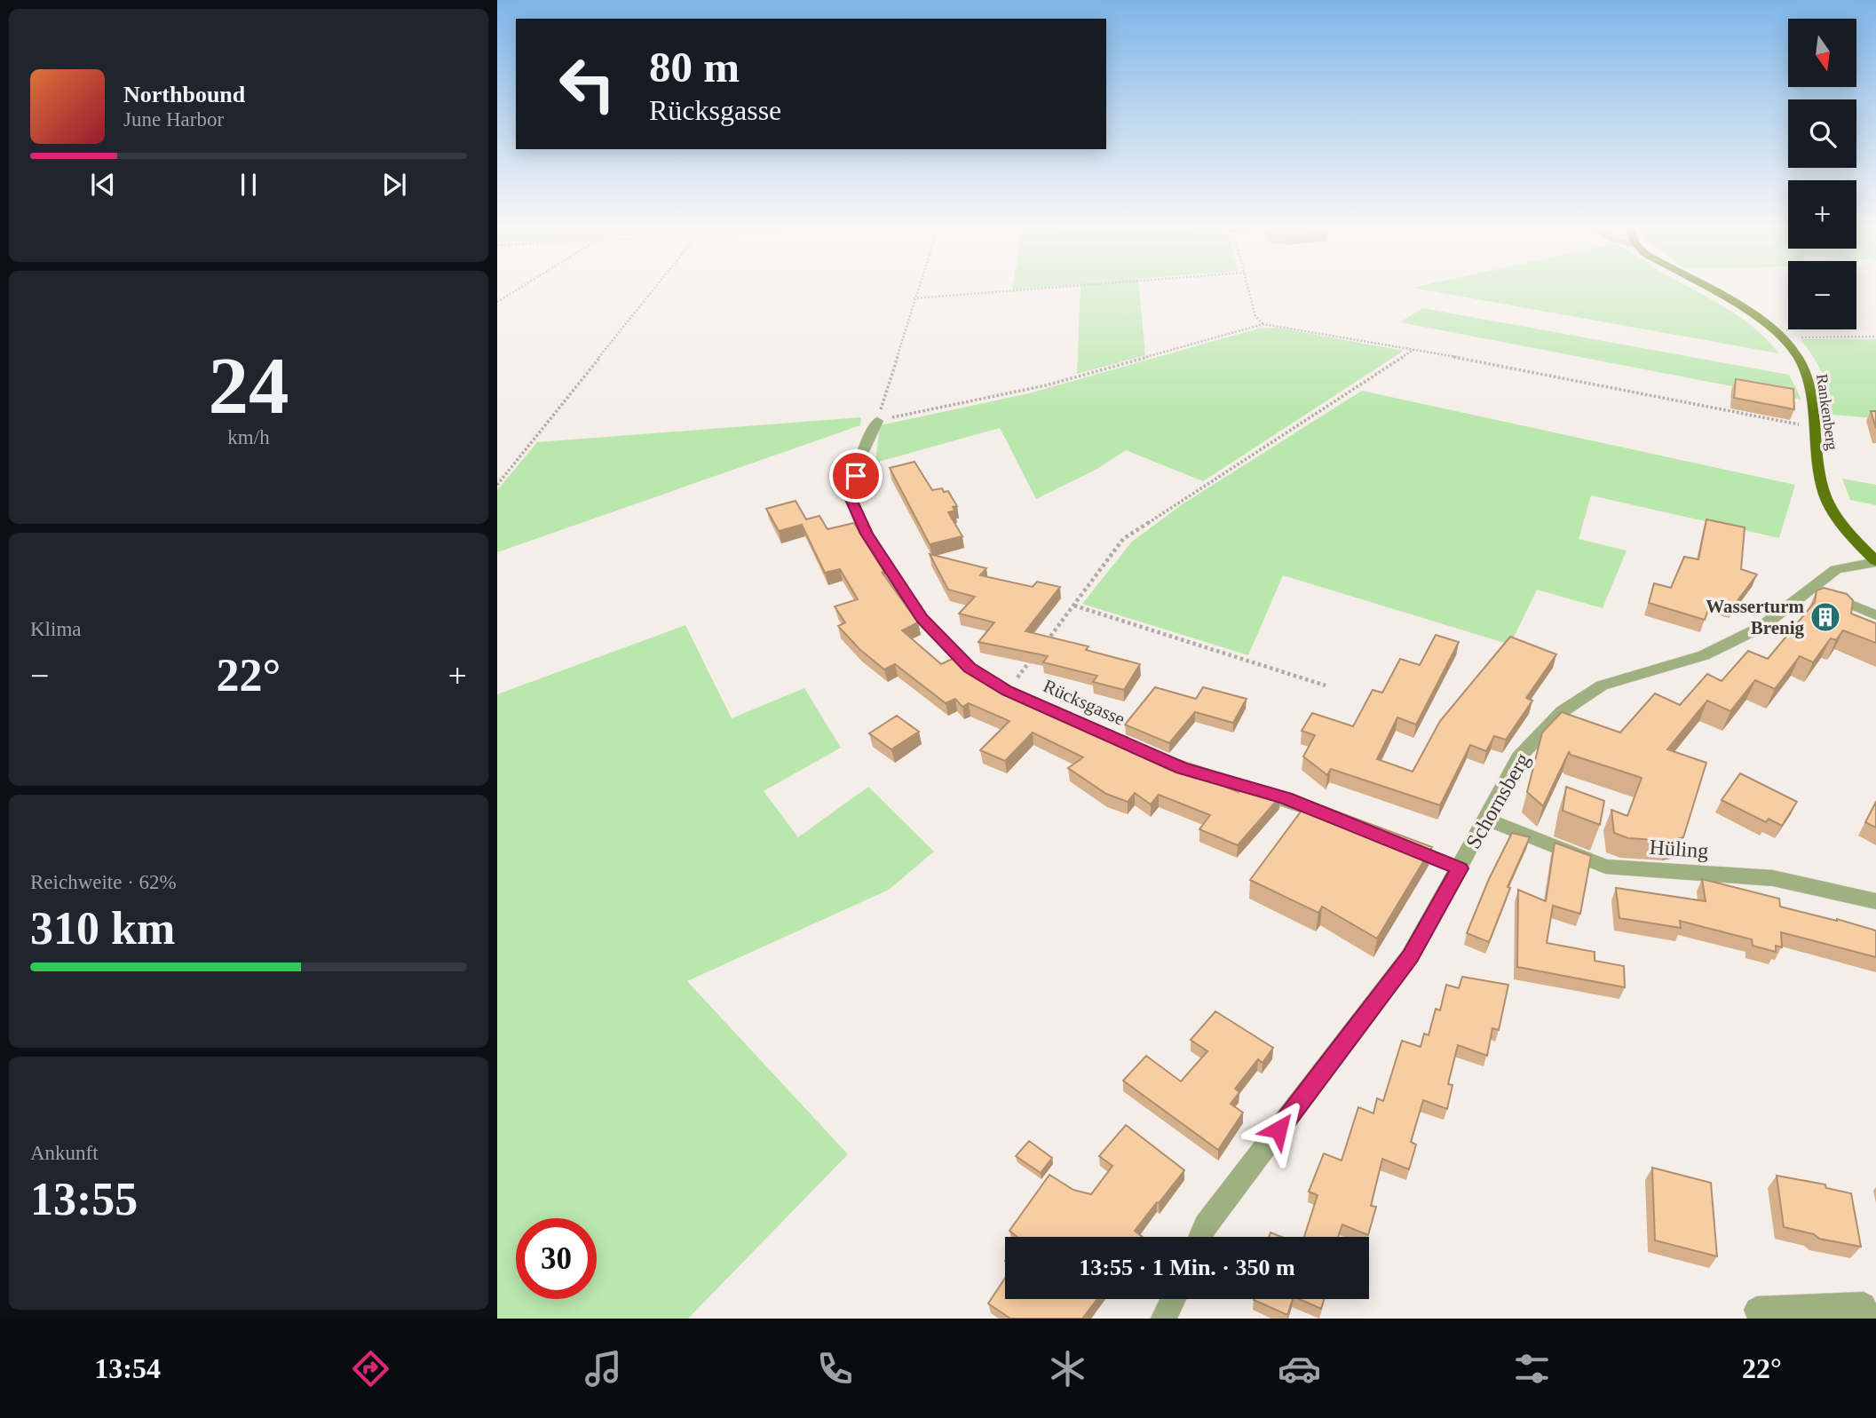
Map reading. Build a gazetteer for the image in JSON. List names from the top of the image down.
{
  "streets": {
    "main road": ["Rankenberg"],
    "street": ["Rücksgasse", "Schornsberg", "Hüling"]
  },
  "crossings": [
    ["Rankenberg", "Schornsberg"],
    ["Schornsberg", "Hüling"]
  ],
  "places": {
    "building": ["Wasserturm Brenig"]
  },
  "north": "bottom",
  "page": {
    "map_buttons": ["+", "−"],
    "turn": ["80 m", "Rücksgasse"],
    "song": ["Northbound", "June Harbor"],
    "tile": [
      ["24", "km/h"],
      "Klima",
      ["Reichweite · 62%", "310 km"],
      ["Ankunft", "13:55"]
    ],
    "heat": ["−", "22°", "+"],
    "limit": "30",
    "trip": "13:55 · 1 Min. · 350 m",
    "tabs": ["13:54", "22°"]
  }
}
